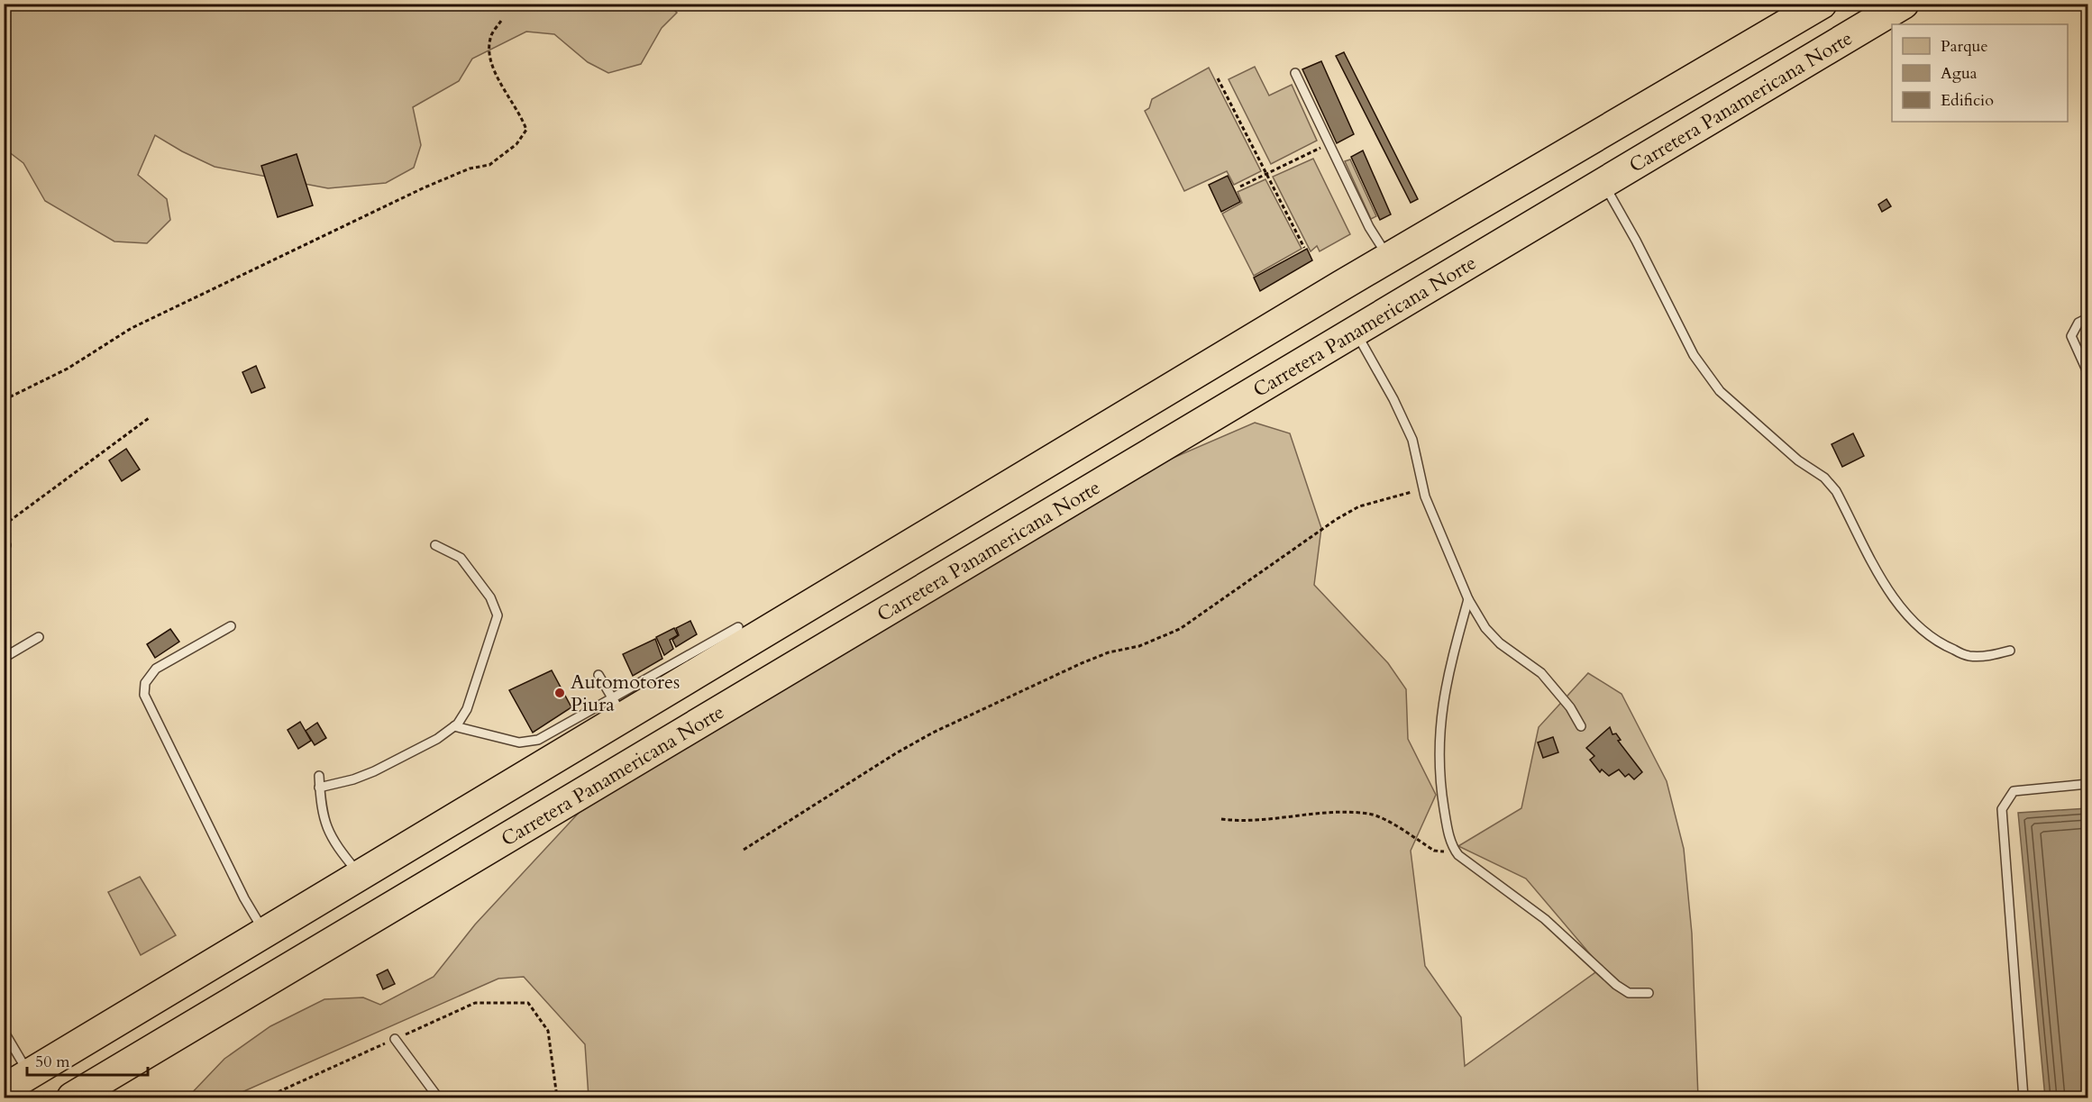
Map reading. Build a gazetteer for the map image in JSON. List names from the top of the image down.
{
  "streets": {
    "highway": ["Carretera Panamericana Norte"]
  },
  "places": ["Automotores Piura"],
  "legend": ["Parque", "Agua", "Edificio"],
  "scale_bar": "50 m"
}
